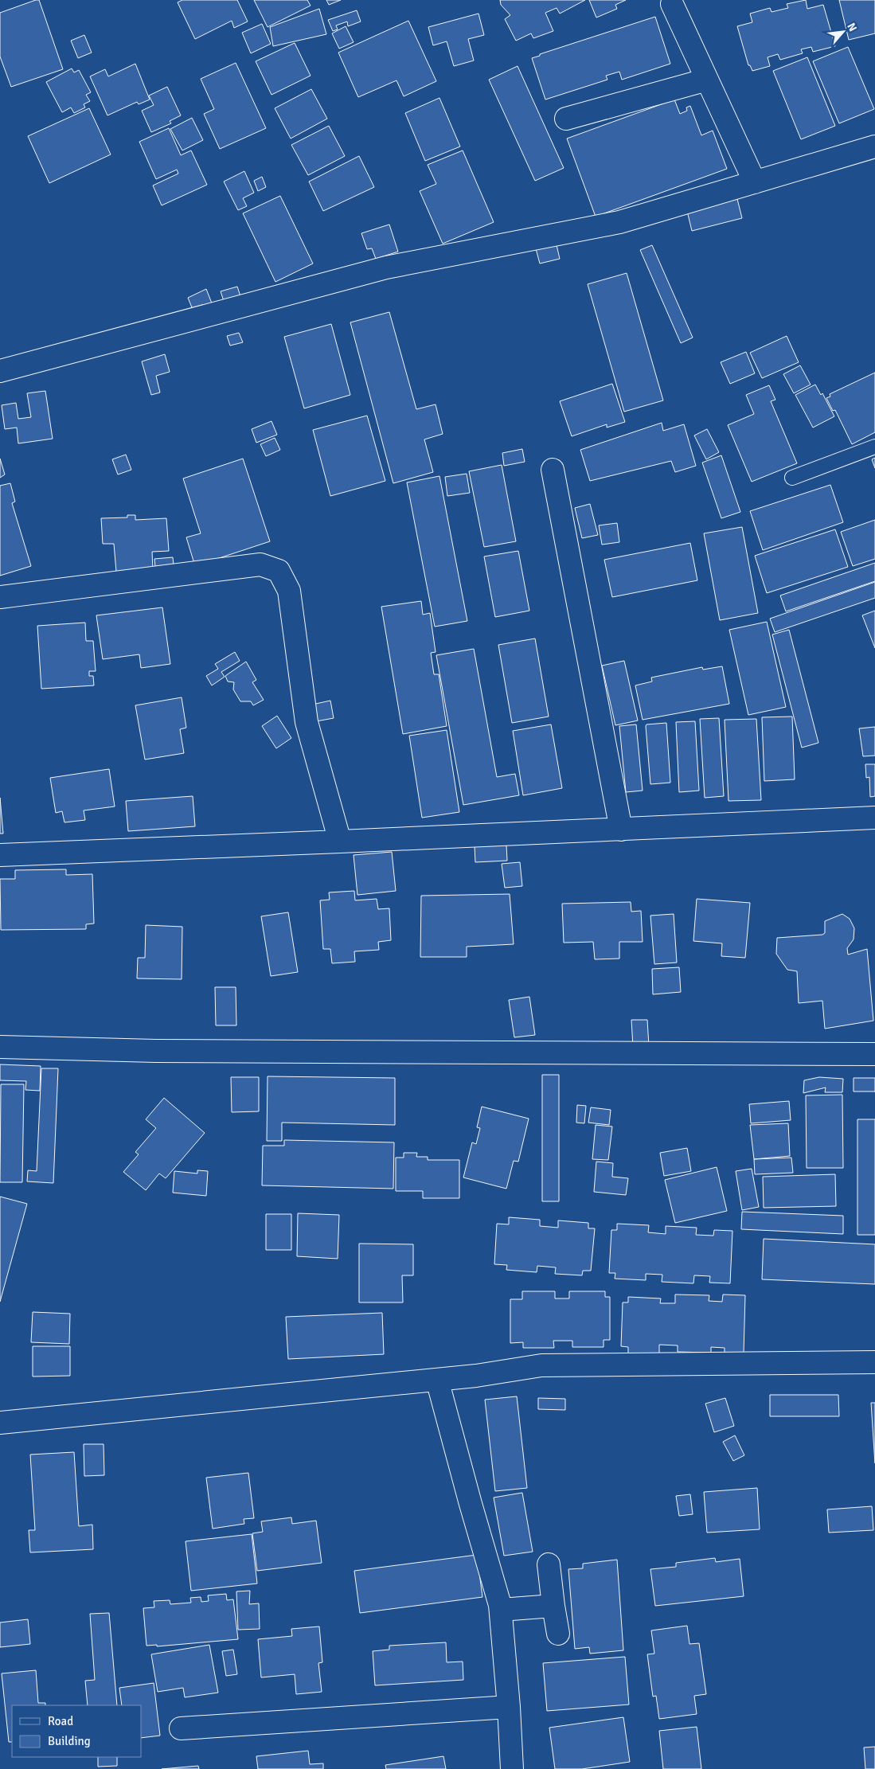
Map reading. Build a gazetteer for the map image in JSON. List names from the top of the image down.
{
  "legend": ["Road", "Building"],
  "north": "top right"
}
